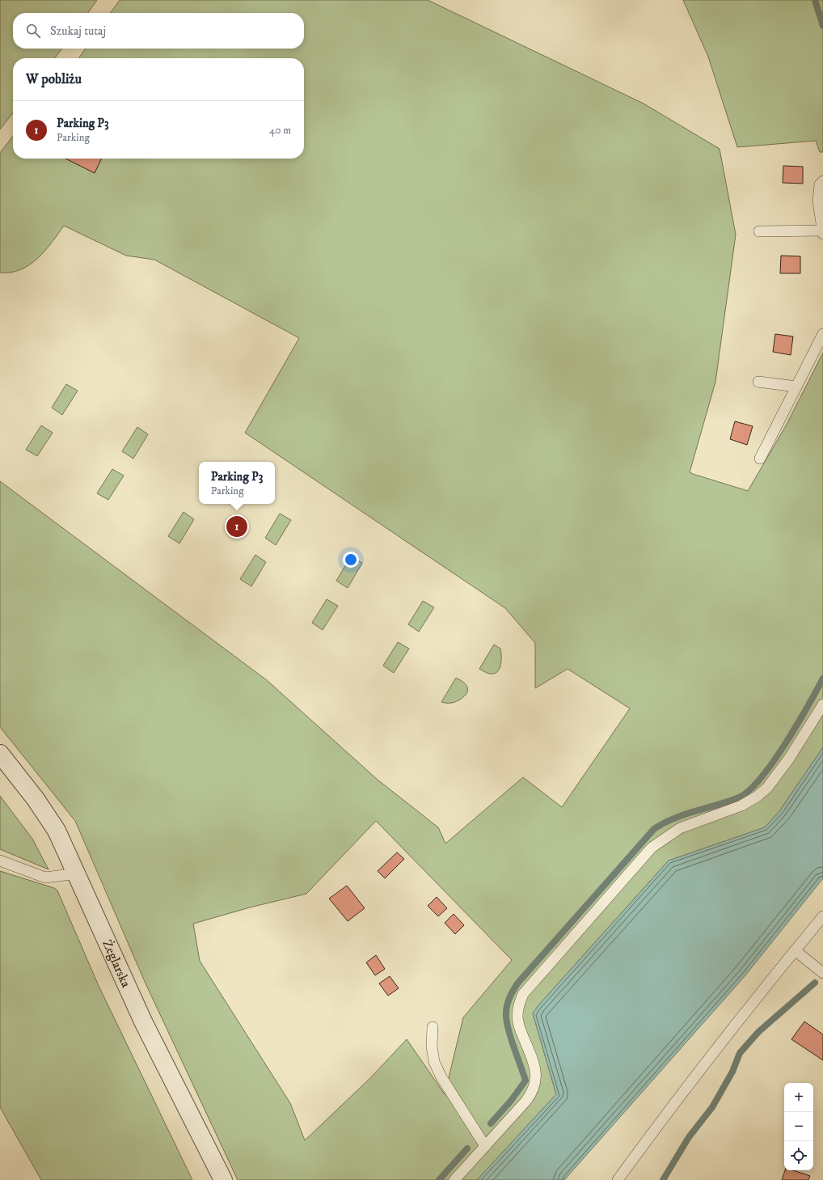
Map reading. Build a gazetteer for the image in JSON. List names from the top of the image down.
{
  "streets": {
    "street": ["Żeglarska"]
  },
  "page": {
    "search": "Szukaj tutaj",
    "heading": "W pobliżu",
    "list": [
      {
        "mark": "1",
        "name": "Parking P3",
        "note": "Parking",
        "value": "40 m"
      }
    ],
    "popup": ["Parking P3", "Parking"],
    "pins": "1",
    "map_buttons": ["+", "−"]
  }
}
